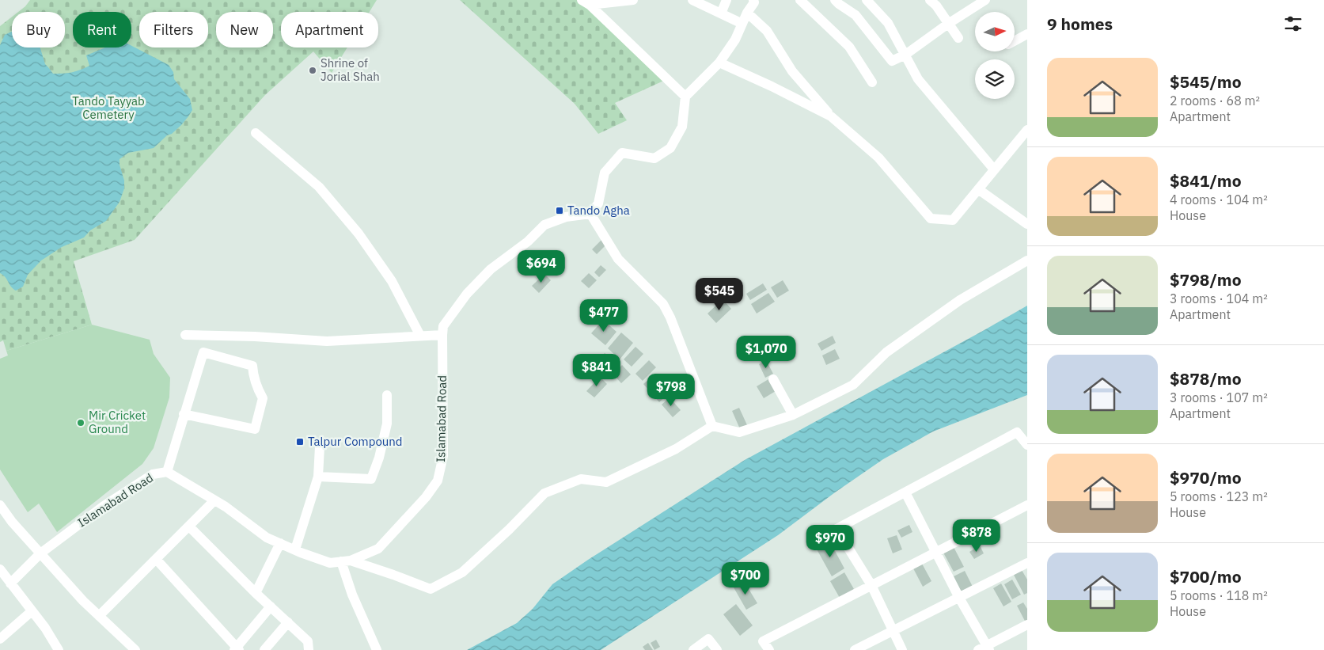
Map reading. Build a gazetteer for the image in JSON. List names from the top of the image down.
{
  "streets": {
    "street": ["Islamabad Road"]
  },
  "parks": ["Tando Tayyab Cemetery"],
  "places": {
    "other": ["Shrine of Jorial Shah", "Mir Cricket Ground"],
    "transit": ["Tando Agha", "Talpur Compound"]
  },
  "north": "right",
  "page": {
    "heading": "9 homes",
    "chip": [
      "Buy",
      "Rent",
      "Filters",
      "New",
      "Apartment"
    ],
    "list": [
      {
        "name": "$545/mo",
        "note": "2 rooms · 68 m² · Apartment"
      },
      {
        "name": "$841/mo",
        "note": "4 rooms · 104 m² · House"
      },
      {
        "name": "$798/mo",
        "note": "3 rooms · 104 m² · Apartment"
      },
      {
        "name": "$878/mo",
        "note": "3 rooms · 107 m² · Apartment"
      },
      {
        "name": "$970/mo",
        "note": "5 rooms · 123 m² · House"
      },
      {
        "name": "$700/mo",
        "note": "5 rooms · 118 m² · House"
      }
    ],
    "price": [
      "$694",
      "$545",
      "$477",
      "$1,070",
      "$841",
      "$798",
      "$878",
      "$970",
      "$700"
    ]
  }
}
